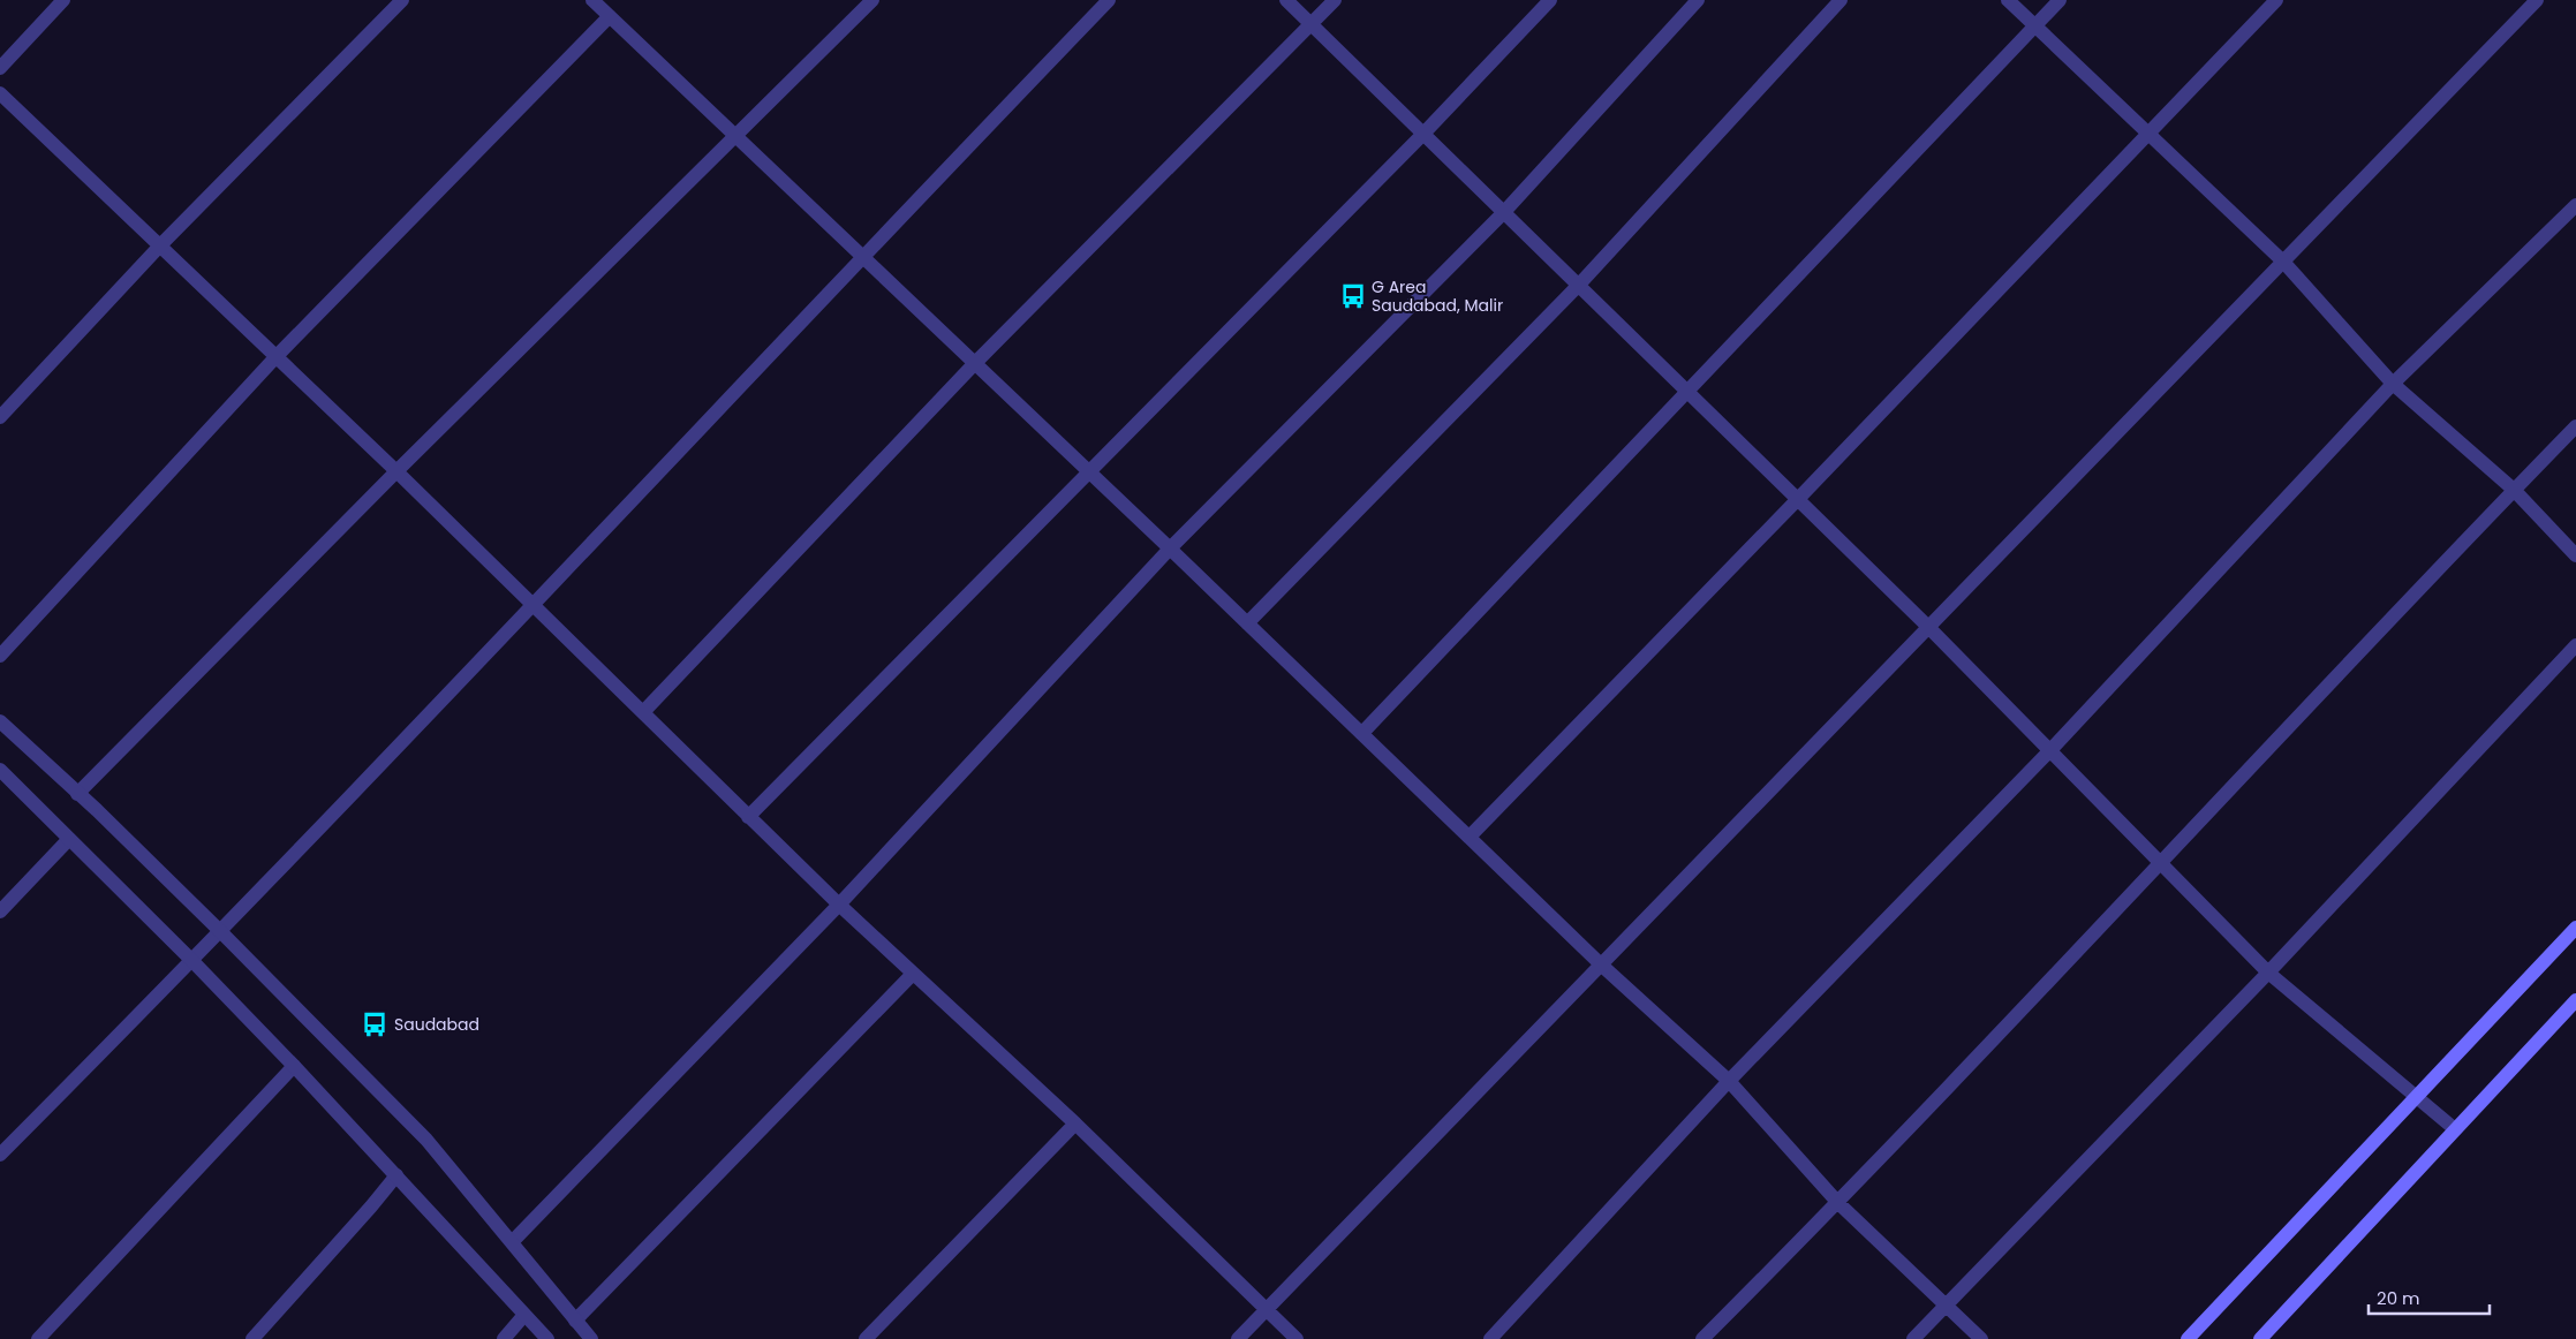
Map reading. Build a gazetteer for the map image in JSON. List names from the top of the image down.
{
  "places": {
    "bus stop": ["G Area Saudabad, Malir", "Saudabad"]
  },
  "scale_bar": "20 m"
}
